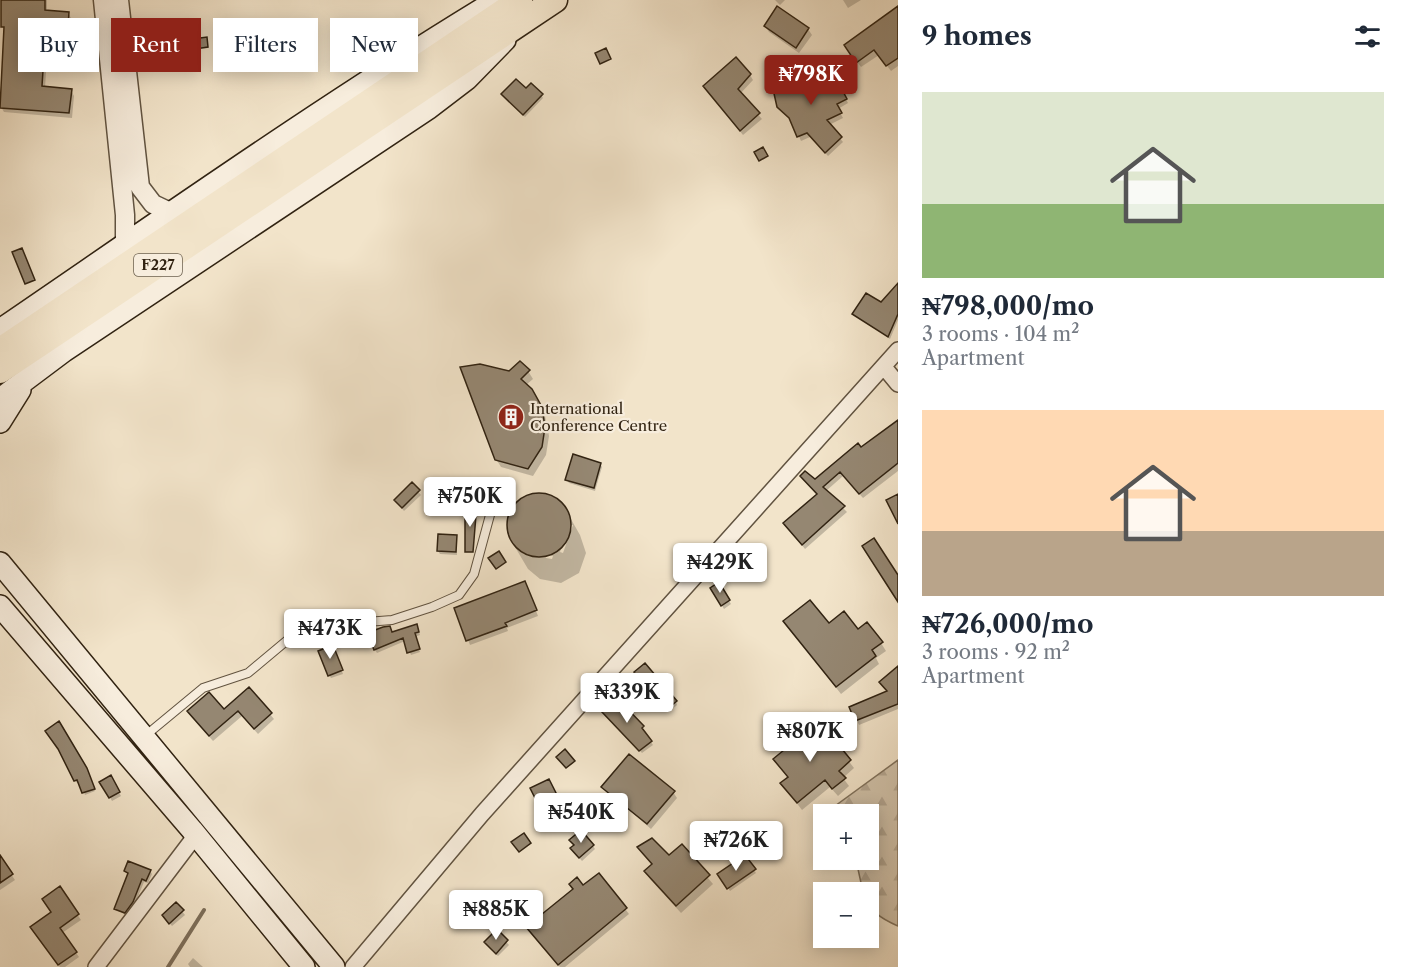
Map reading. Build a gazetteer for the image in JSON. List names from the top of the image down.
{
  "streets": {
    "main road": ["F227"]
  },
  "places": {
    "building": ["International Conference Centre"]
  },
  "page": {
    "heading": "9 homes",
    "chip": [
      "Buy",
      "Rent",
      "Filters",
      "New"
    ],
    "price": [
      "₦798K",
      "₦750K",
      "₦429K",
      "₦473K",
      "₦339K",
      "₦807K",
      "₦540K",
      "₦726K",
      "₦885K"
    ],
    "list": [
      {
        "name": "₦798,000/mo",
        "note": "3 rooms · 104 m² · Apartment"
      },
      {
        "name": "₦726,000/mo",
        "note": "3 rooms · 92 m² · Apartment"
      }
    ],
    "map_buttons": ["+", "−"]
  }
}
